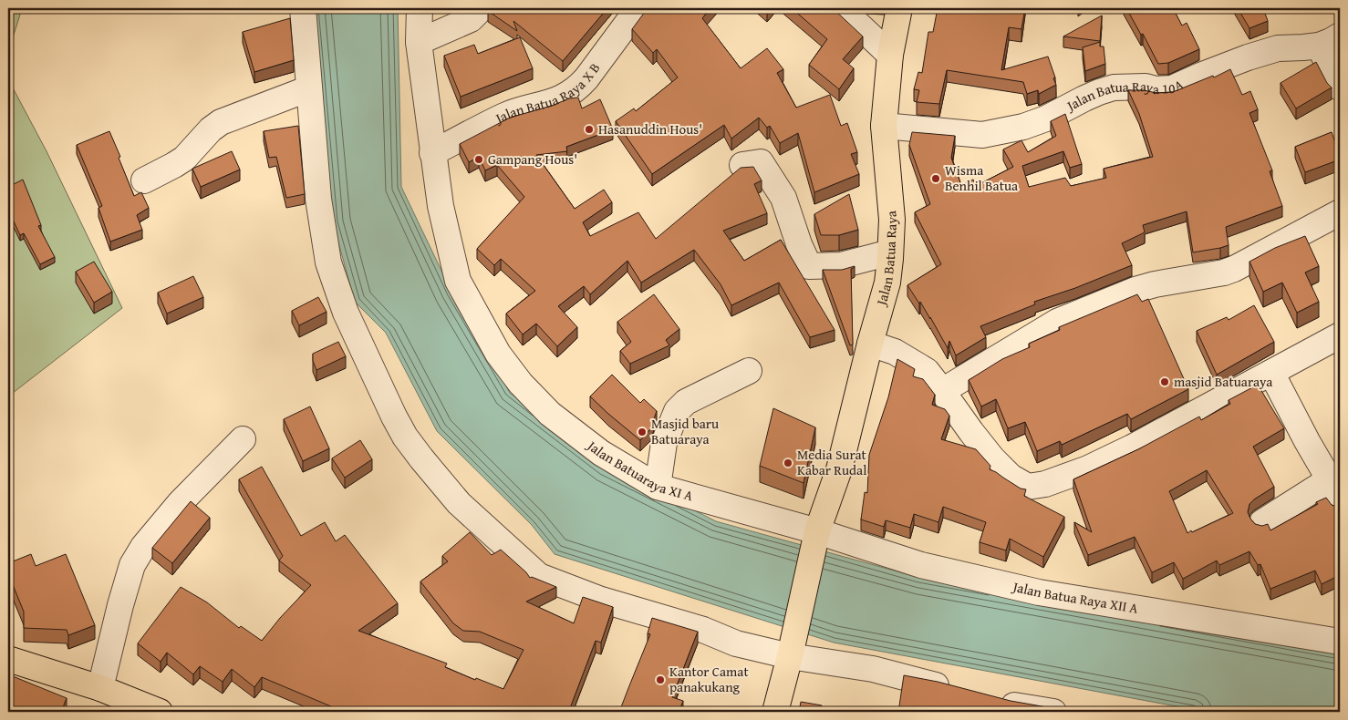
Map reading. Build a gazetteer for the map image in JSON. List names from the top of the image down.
{
  "streets": {
    "main road": ["Jalan Batua Raya"],
    "street": [
      "Jalan Batua Raya X B",
      "Jalan Batua Raya 10A",
      "Jalan Batuaraya XI A",
      "Jalan Batua Raya XII A"
    ]
  },
  "crossings": [
    ["Jalan Batua Raya X B", "Jalan Batuaraya XI A"],
    ["Jalan Batua Raya 10A", "Jalan Batua Raya"],
    ["Jalan Batua Raya", "Jalan Batuaraya XI A"],
    ["Jalan Batua Raya", "Jalan Batua Raya XII A"],
    ["Jalan Batuaraya XI A", "Jalan Batua Raya XII A"]
  ],
  "places": [
    "Hasanuddin Hous'",
    "Gampang Hous'",
    "Wisma Benhil Batua",
    "masjid Batuaraya",
    "Masjid baru Batuaraya",
    "Media Surat Kabar Rudal",
    "Kantor Camat panakukang"
  ]
}
